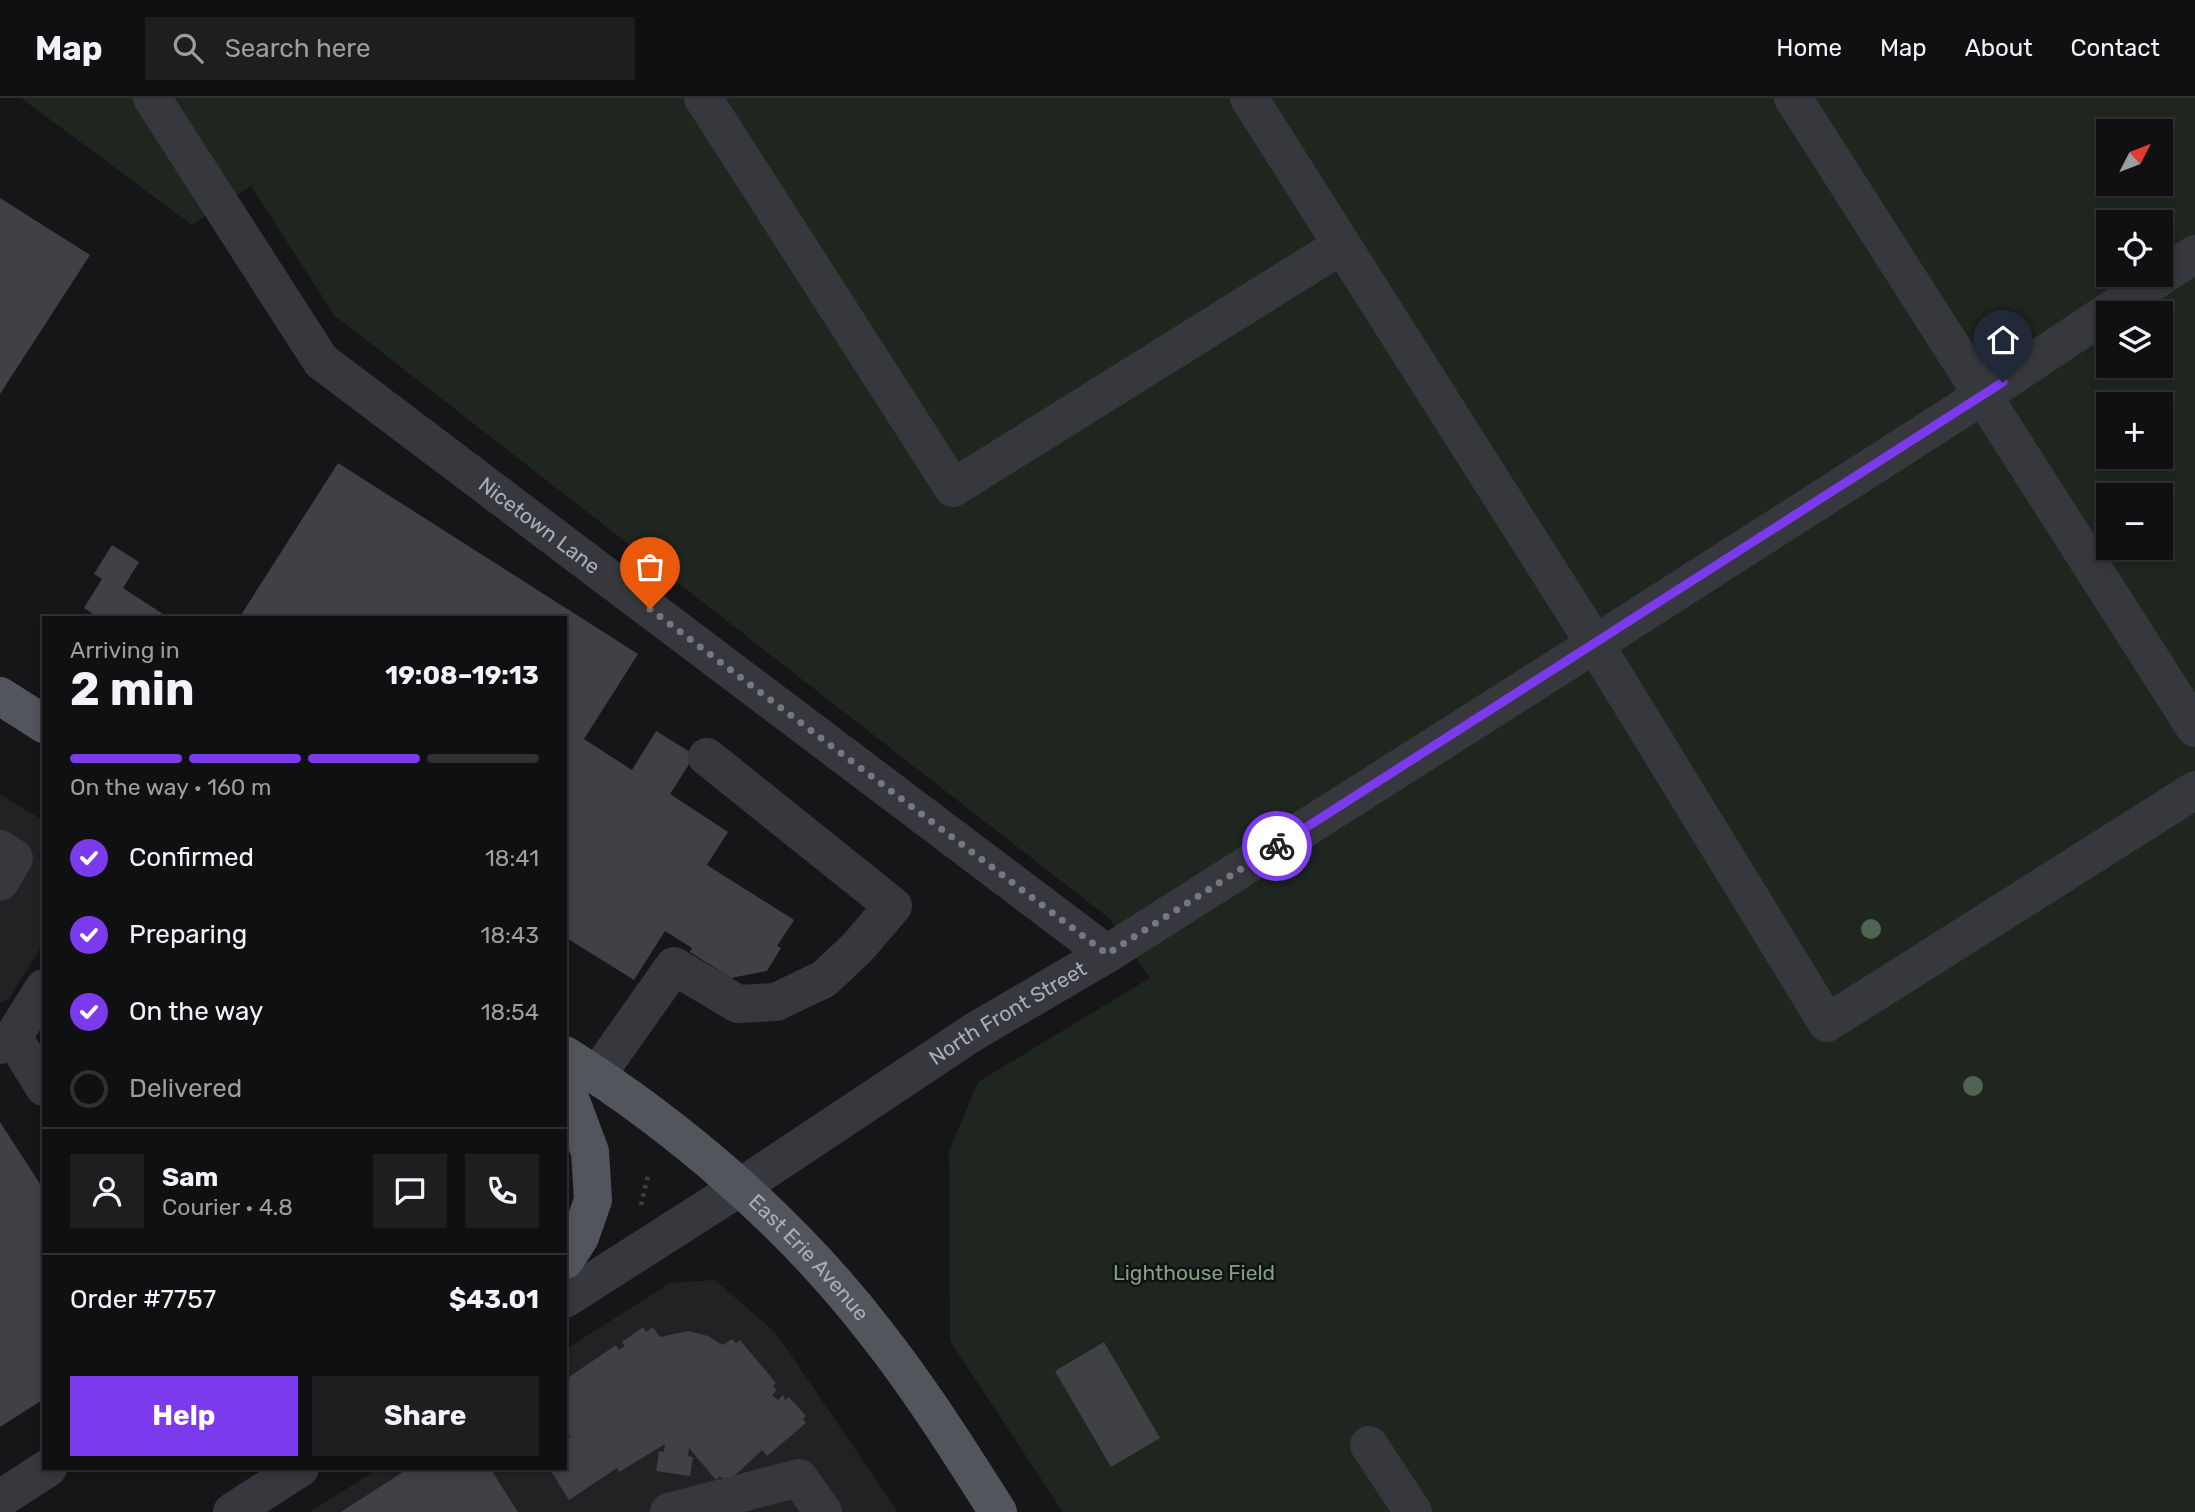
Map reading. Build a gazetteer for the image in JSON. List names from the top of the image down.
{
  "streets": {
    "main road": ["East Erie Avenue"],
    "street": ["Nicetown Lane", "North Front Street"]
  },
  "crossings": [
    ["Nicetown Lane", "North Front Street"],
    ["North Front Street", "East Erie Avenue"]
  ],
  "parks": ["Lighthouse Field"],
  "north": "top right",
  "page": {
    "header": "Map",
    "search": "Search here",
    "nav": [
      "Home",
      "Map",
      "About",
      "Contact"
    ],
    "map_buttons": ["+", "−"],
    "heading": ["2 min", "Arriving in", "19:08–19:13"],
    "panel": [
      "Sam",
      "Courier · 4.8",
      "Order #7757",
      "$43.01"
    ],
    "bar": "On the way · 160 m",
    "list": [
      ["Confirmed", "18:41"],
      ["Preparing", "18:43"],
      ["On the way", "18:54"],
      "Delivered"
    ],
    "buttons": ["Help", "Share"]
  }
}
